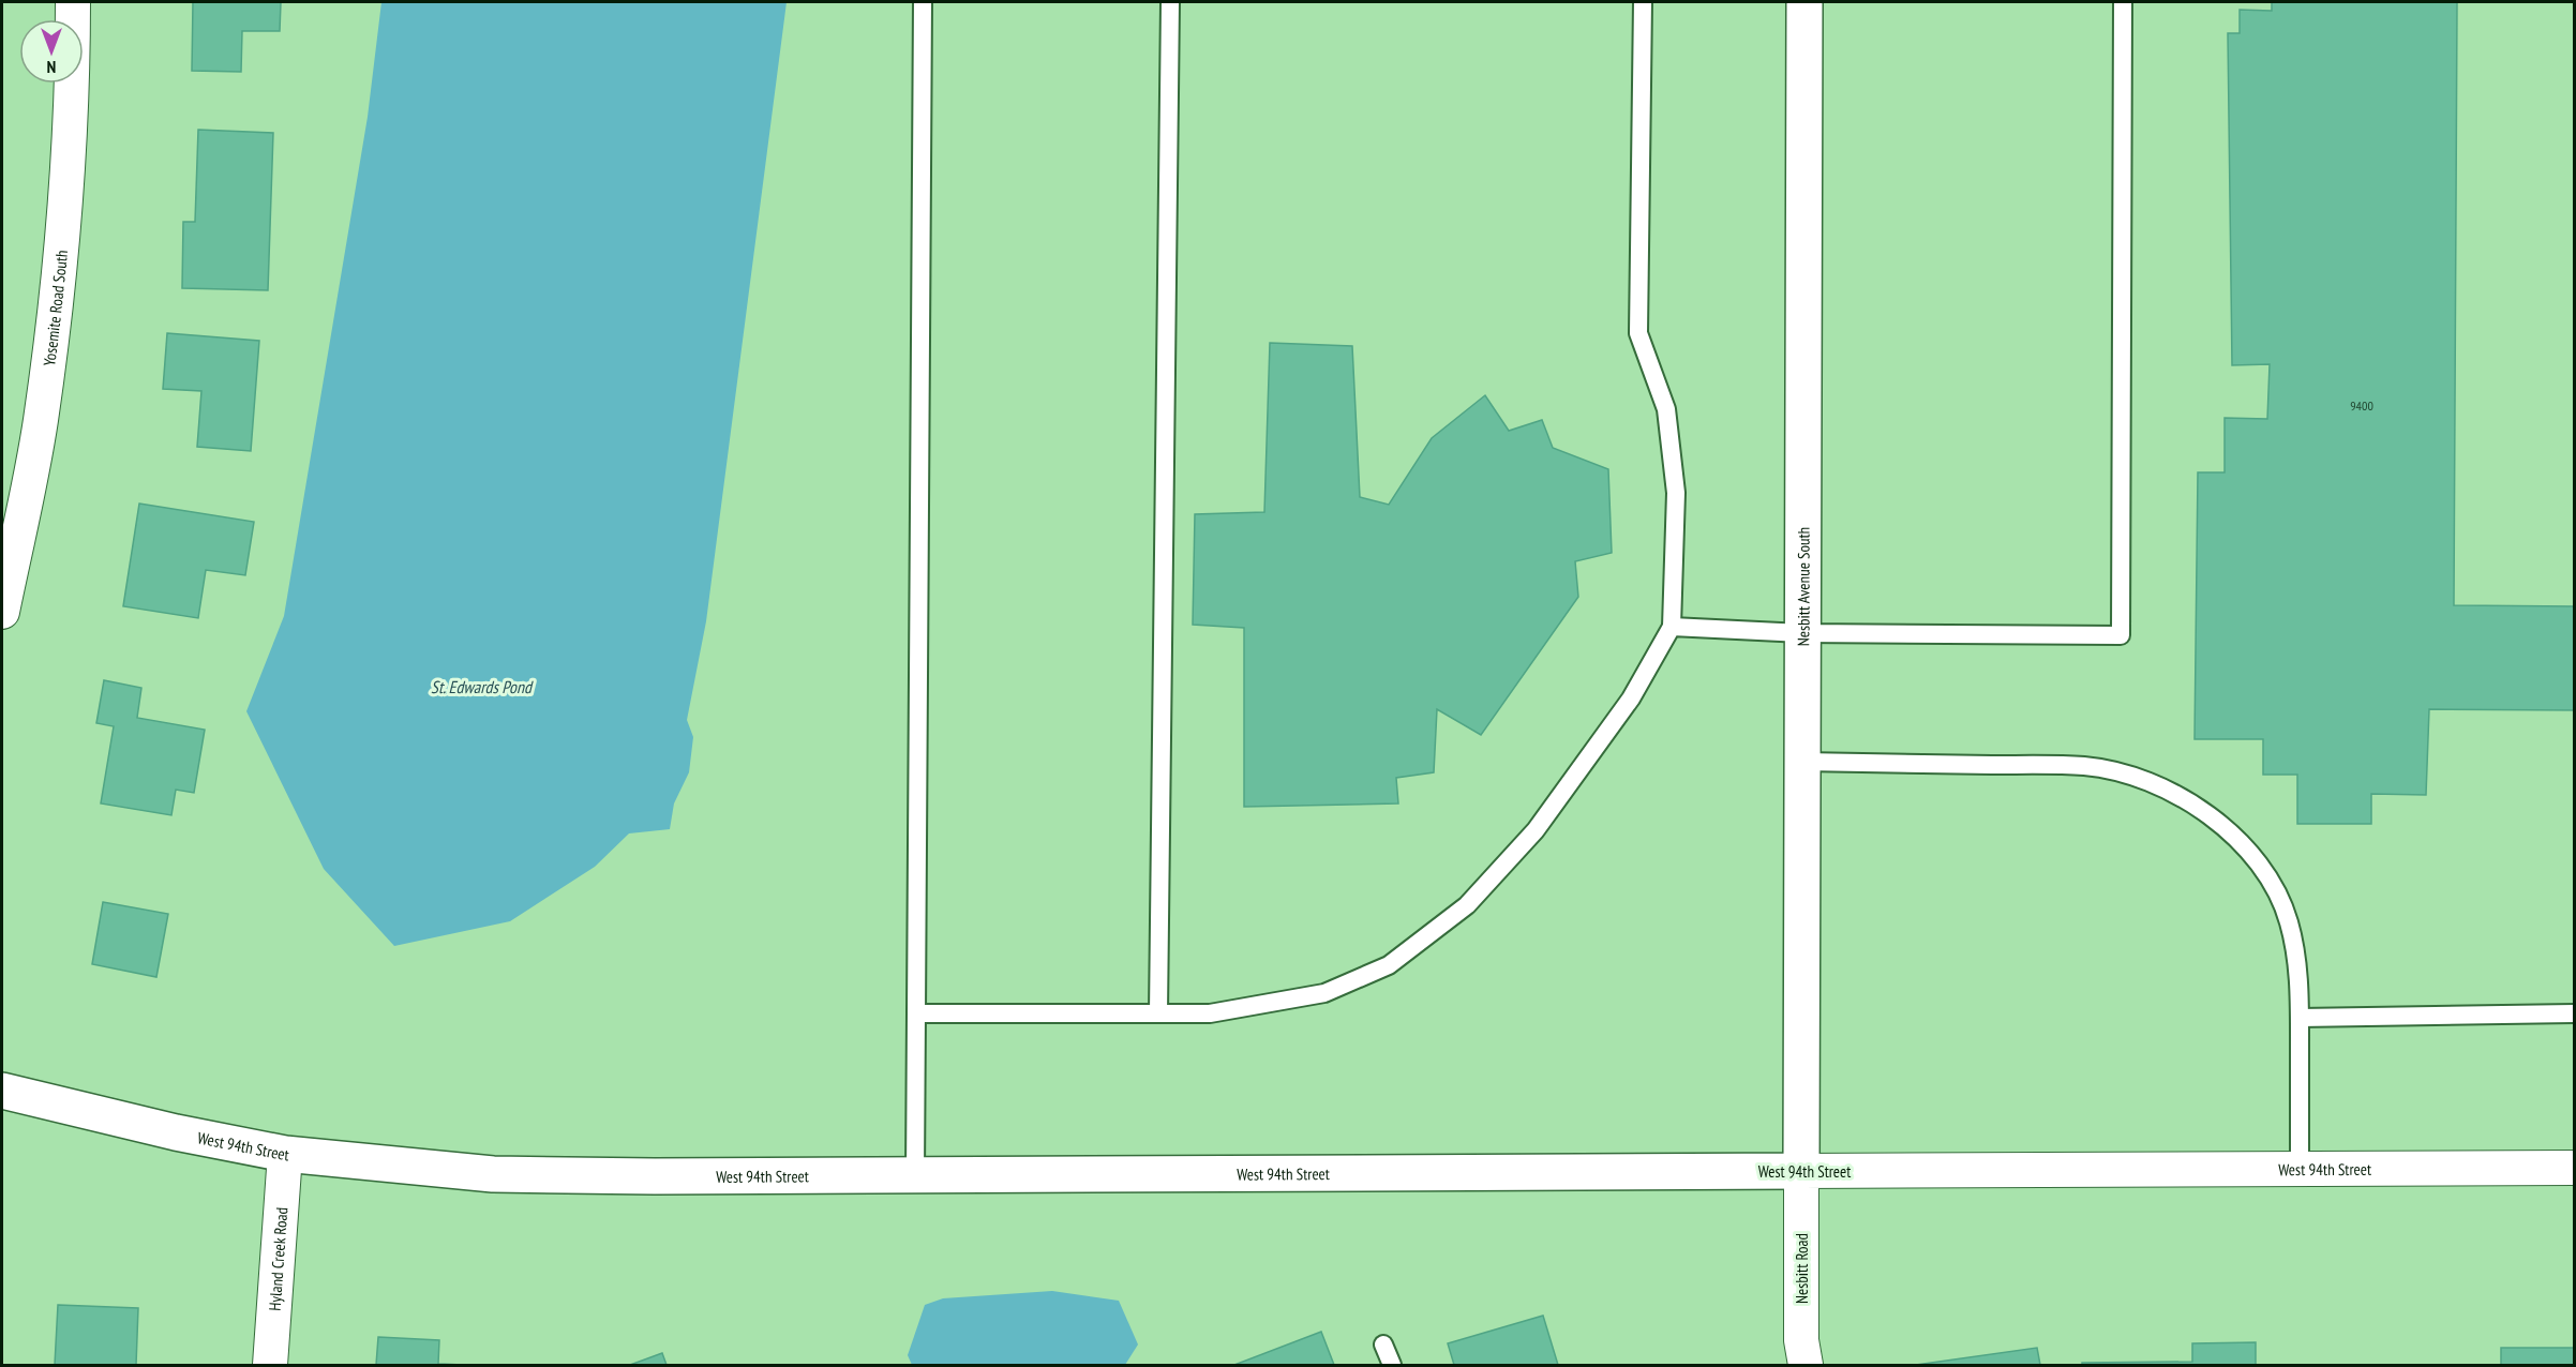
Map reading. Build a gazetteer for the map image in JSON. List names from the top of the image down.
{
  "streets": {
    "street": [
      "Yosemite Road South",
      "Nesbitt Avenue South",
      "West 94th Street",
      "Hyland Creek Road",
      "Nesbitt Road"
    ]
  },
  "crossings": [
    ["Nesbitt Avenue South", "West 94th Street"],
    ["Nesbitt Avenue South", "Nesbitt Road"],
    ["West 94th Street", "Hyland Creek Road"],
    ["West 94th Street", "Nesbitt Road"]
  ],
  "water": ["St. Edwards Pond"],
  "house_numbers": ["9400"],
  "north": "bottom"
}
